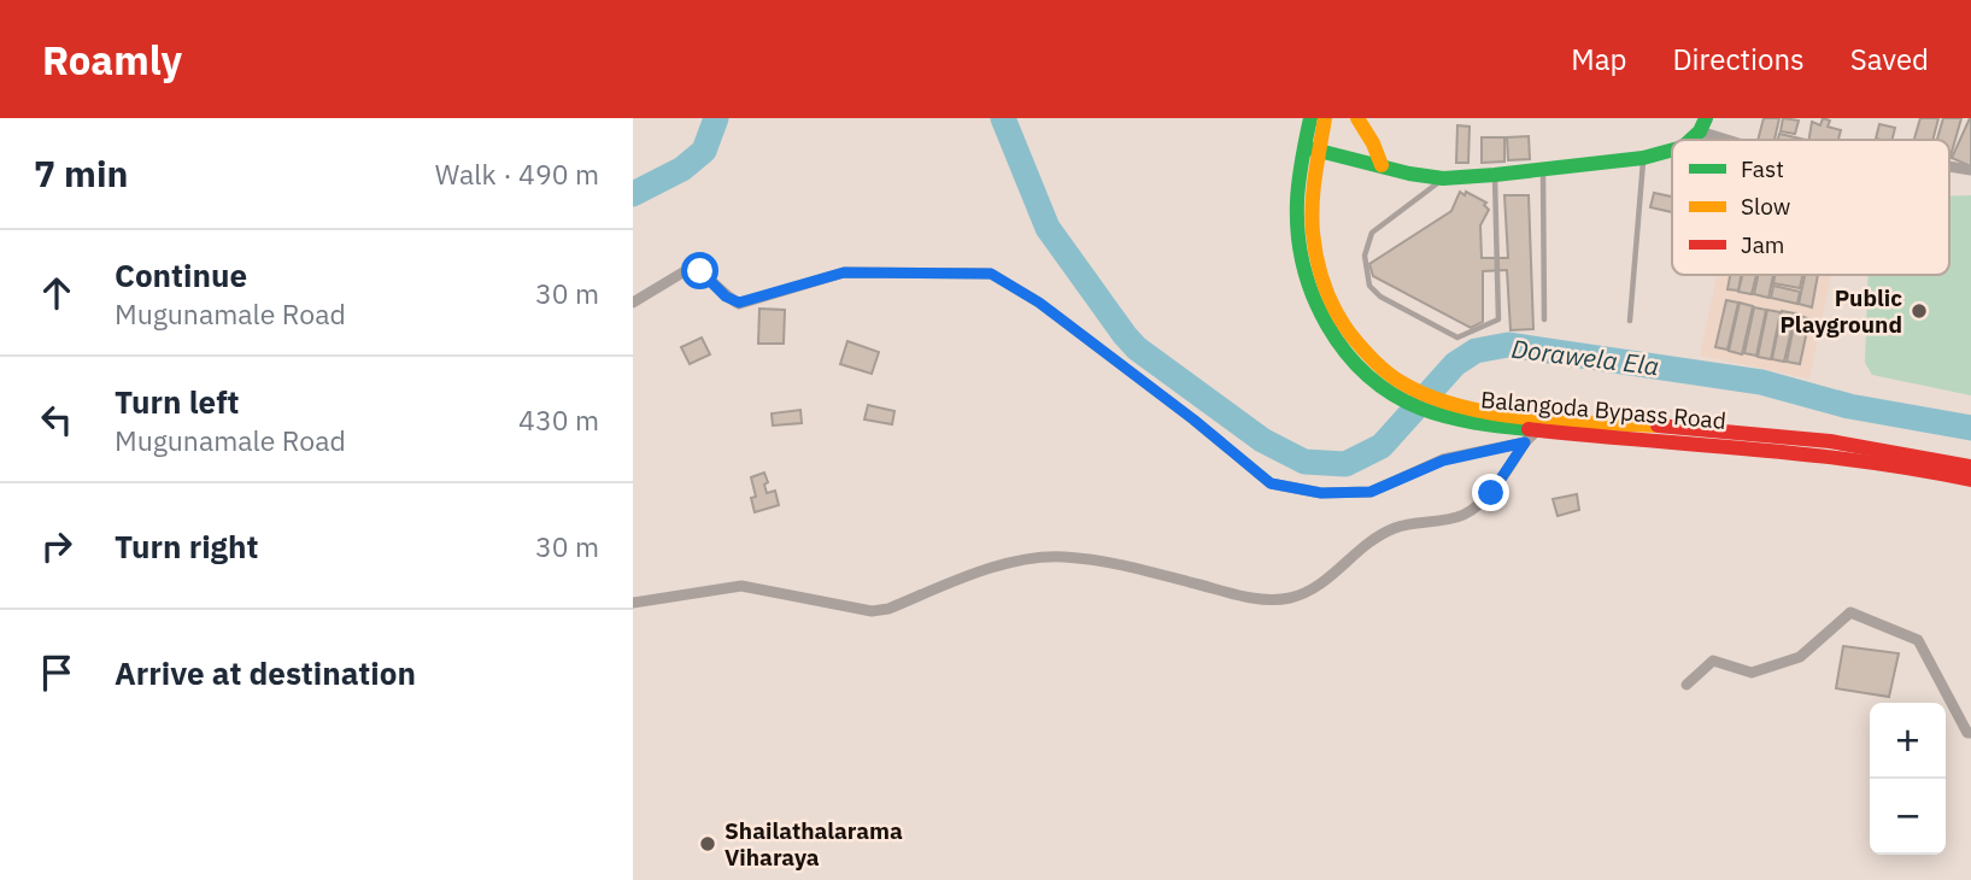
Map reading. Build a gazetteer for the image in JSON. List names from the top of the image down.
{
  "streets": {
    "main road": ["Balangoda Bypass Road"]
  },
  "water": ["Dorawela Ela"],
  "places": ["Public Playground", "Shailathalarama Viharaya"],
  "legend": ["Fast", "Slow", "Jam"],
  "page": {
    "header": "Roamly",
    "nav": ["Map", "Directions", "Saved"],
    "heading": ["7 min", "Walk · 490 m"],
    "list": [
      ["Continue", "Mugunamale Road", "30 m"],
      ["Turn left", "Mugunamale Road", "430 m"],
      ["Turn right", "30 m"],
      "Arrive at destination"
    ],
    "map_buttons": ["+", "−"]
  }
}
